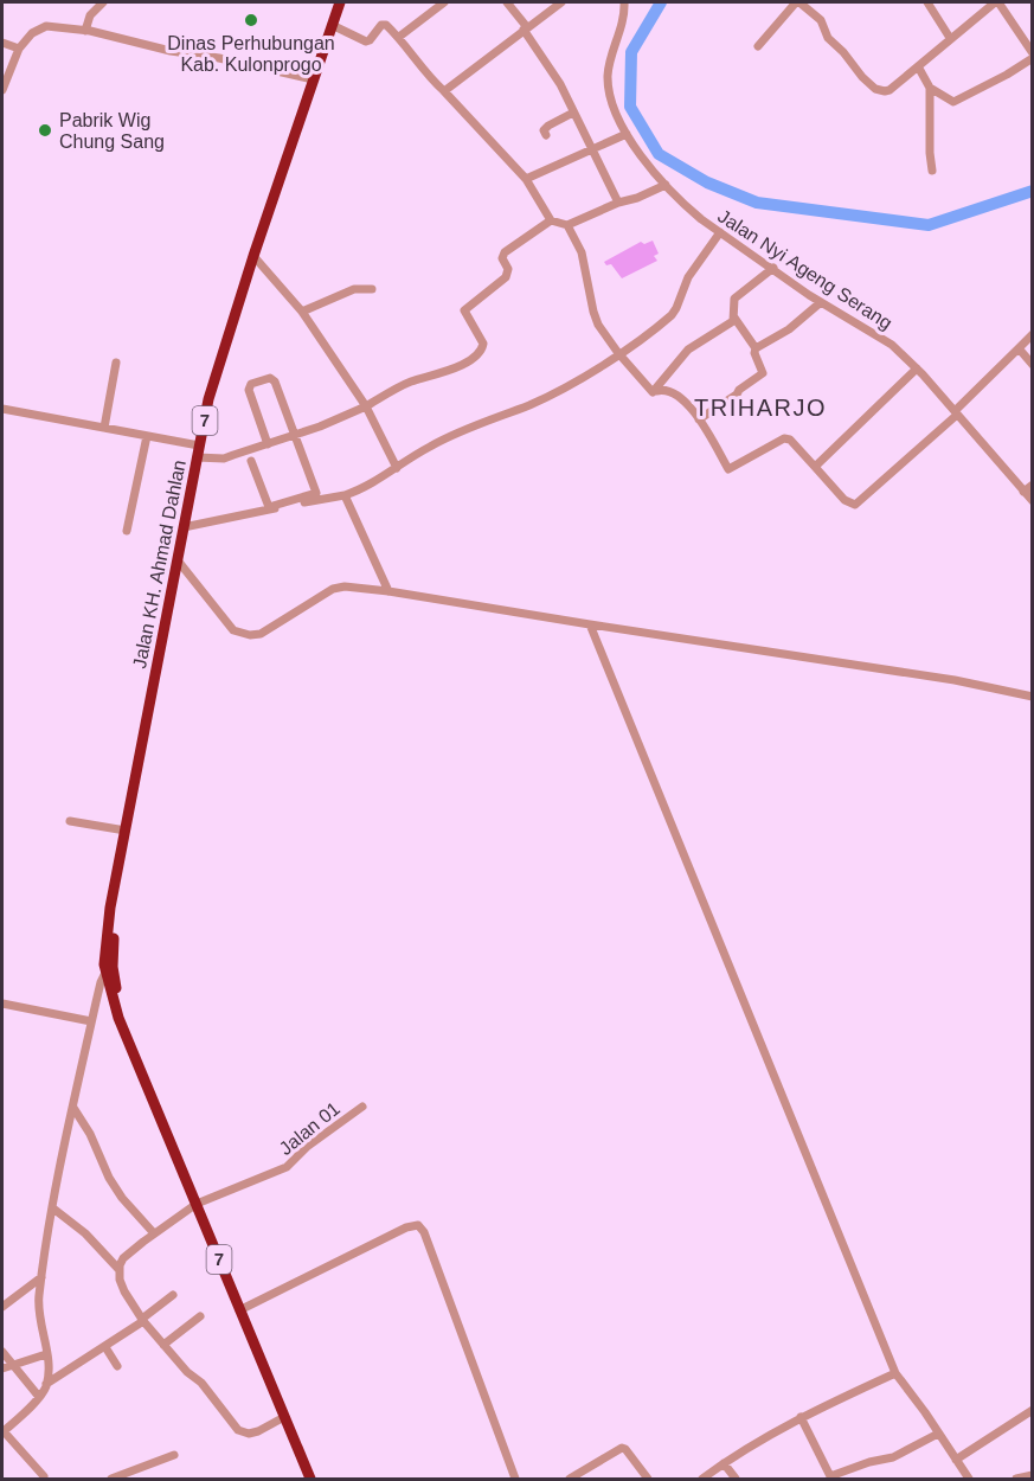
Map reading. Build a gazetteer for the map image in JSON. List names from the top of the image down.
{
  "streets": {
    "highway": ["7", "Jalan KH. Ahmad Dahlan"],
    "street": ["Jalan Nyi Ageng Serang", "Jalan 01"]
  },
  "crossings": [
    ["Jalan KH. Ahmad Dahlan", "Jalan 01"]
  ],
  "districts": ["TRIHARJO"],
  "places": ["Dinas Perhubungan Kab. Kulonprogo", "Pabrik Wig Chung Sang"]
}
